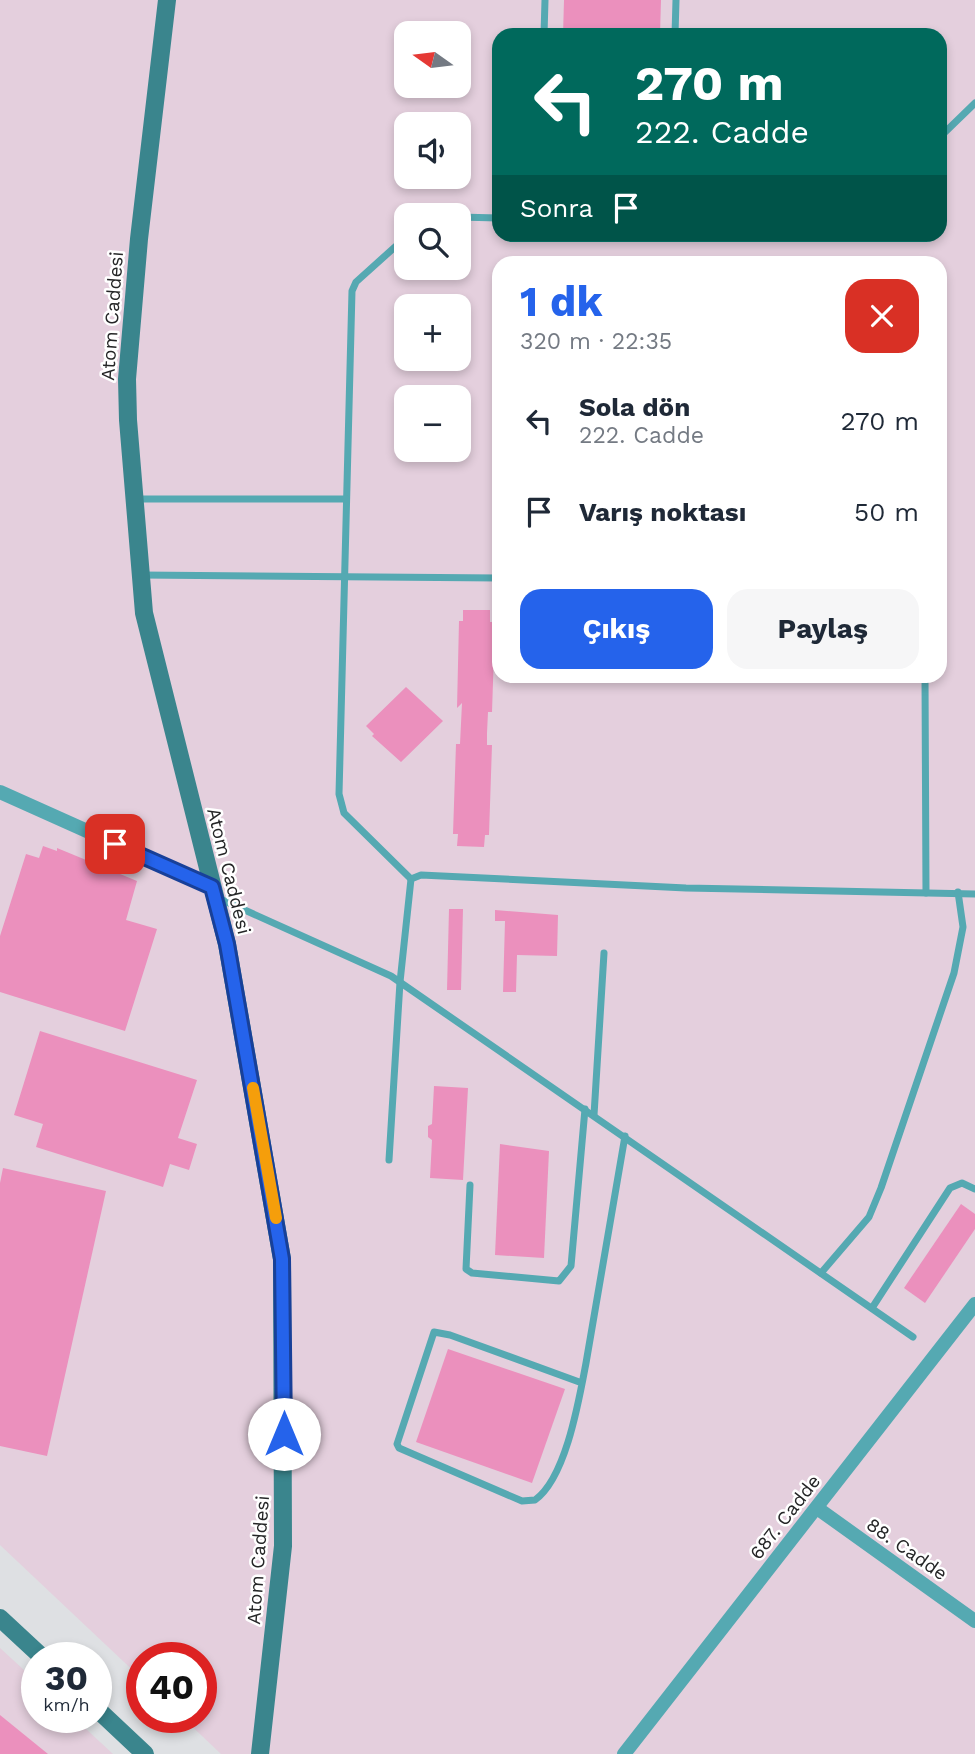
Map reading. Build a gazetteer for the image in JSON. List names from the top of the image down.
{
  "streets": {
    "street": ["Atom Caddesi", "687. Cadde", "88. Cadde"]
  },
  "crossings": [
    ["687. Cadde", "88. Cadde"]
  ],
  "north": "left",
  "page": {
    "map_buttons": ["+", "−"],
    "turn": ["270 m", "222. Cadde"],
    "then": "Sonra",
    "heading": ["1 dk", "320 m · 22:35"],
    "list": [
      {
        "name": "Sola dön",
        "note": "222. Cadde",
        "value": "270 m"
      },
      {
        "name": "Varış noktası",
        "value": "50 m"
      }
    ],
    "buttons": ["Çıkış", "Paylaş"],
    "speed": "30 km/h",
    "limit": "40"
  }
}
